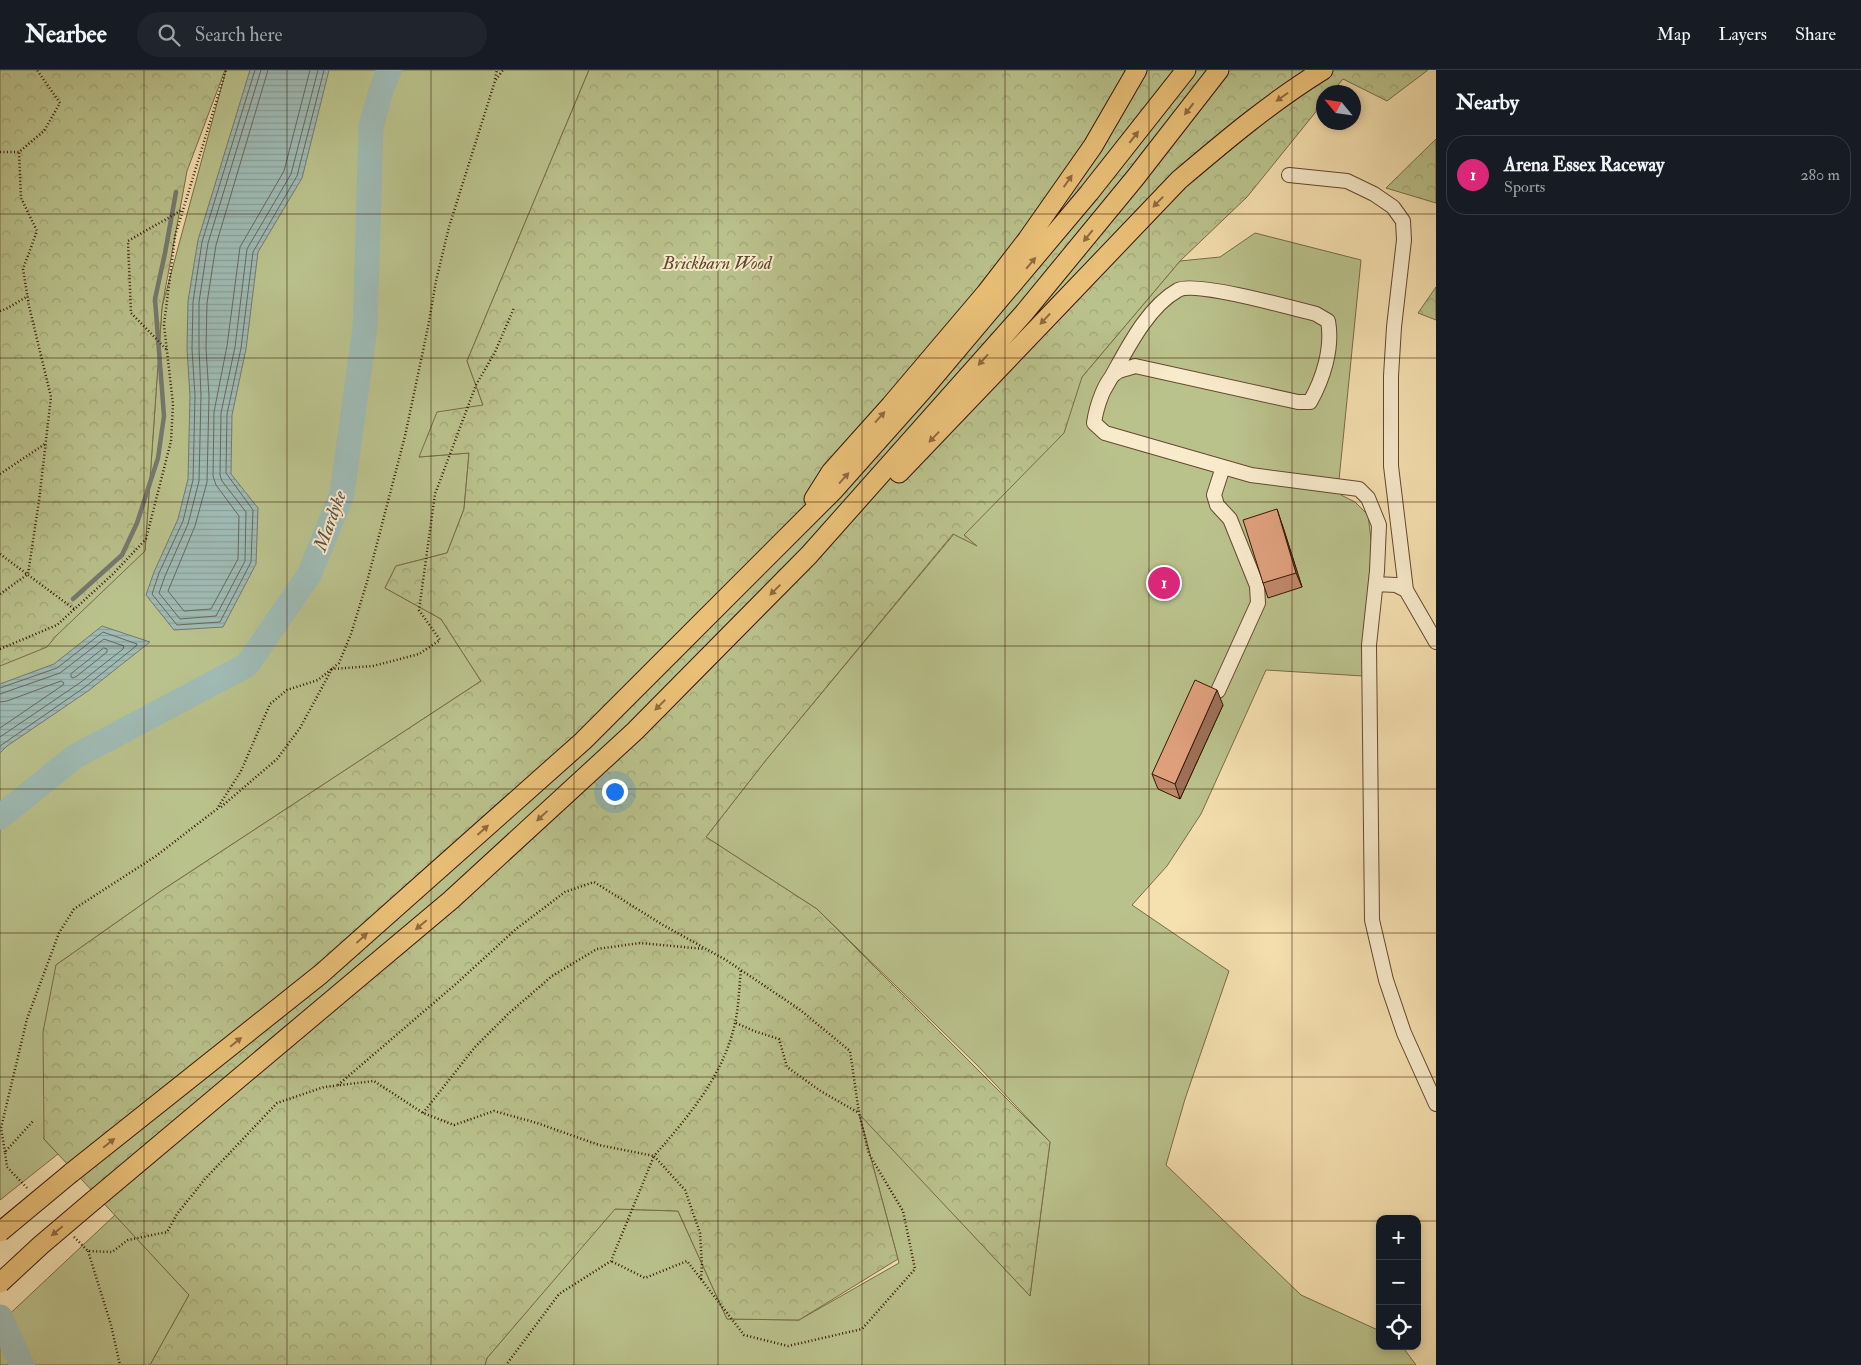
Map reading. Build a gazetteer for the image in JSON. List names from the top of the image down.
{
  "water": ["Mardyke"],
  "parks": ["Brickbarn Wood"],
  "north": "top left",
  "page": {
    "header": "Nearbee",
    "search": "Search here",
    "nav": ["Map", "Layers", "Share"],
    "heading": "Nearby",
    "list": [
      {
        "mark": "1",
        "name": "Arena Essex Raceway",
        "note": "Sports",
        "value": "280 m"
      }
    ],
    "pins": "1",
    "map_buttons": ["+", "−"]
  }
}
